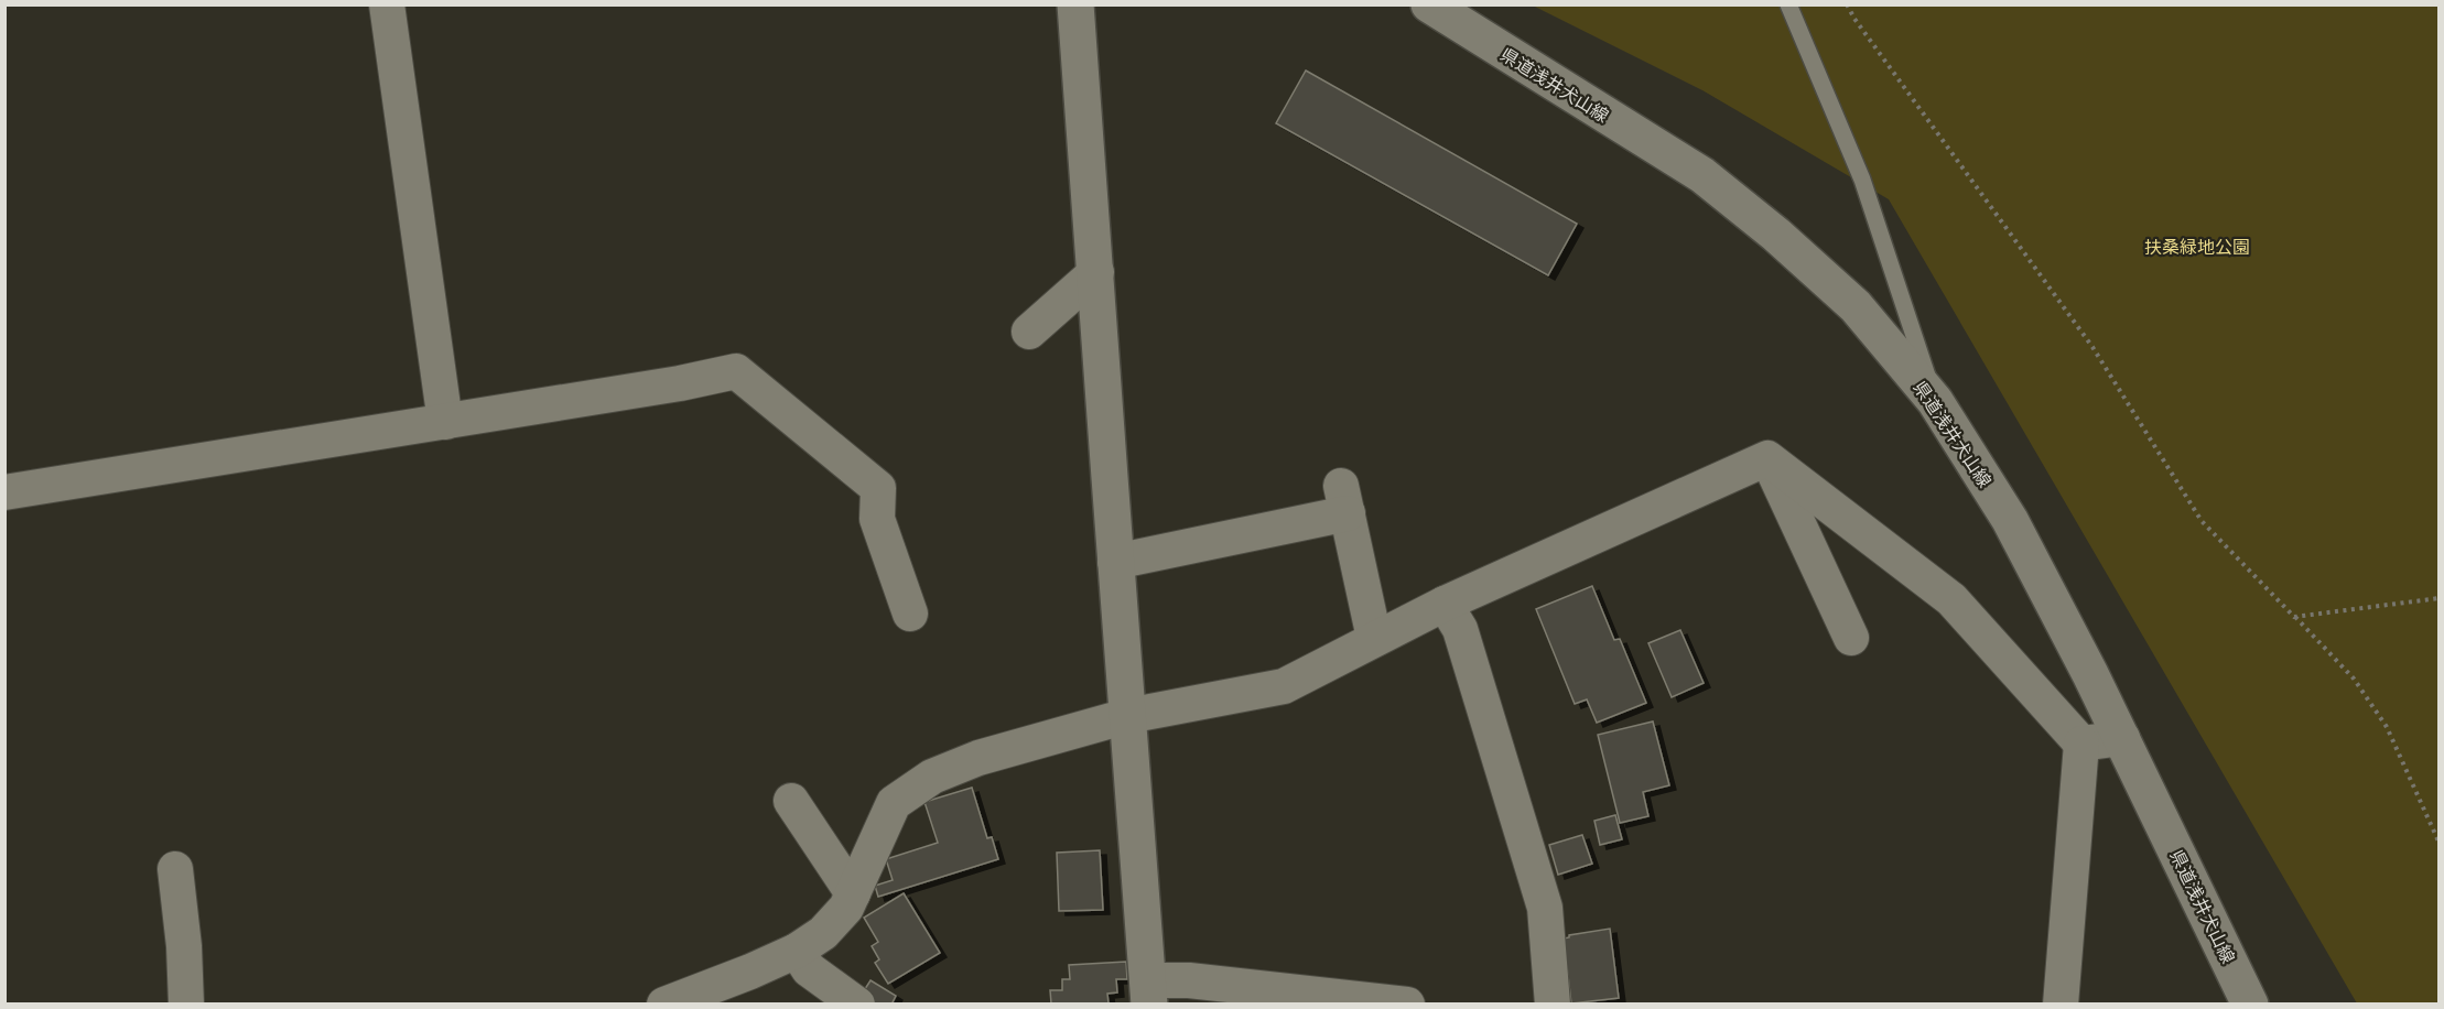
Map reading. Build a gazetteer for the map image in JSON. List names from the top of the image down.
{
  "streets": {
    "main road": ["県道浅井犬山線"]
  },
  "parks": ["扶桑緑地公園"]
}
